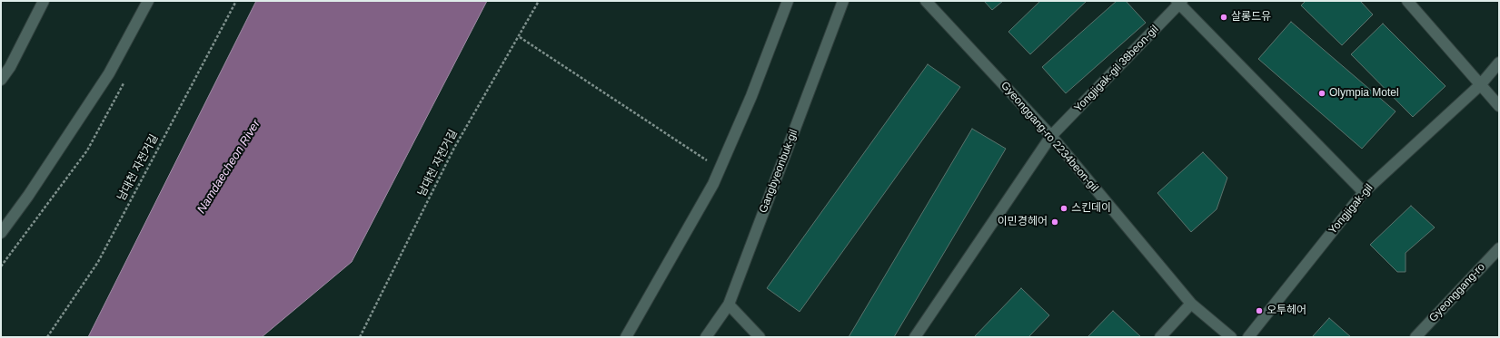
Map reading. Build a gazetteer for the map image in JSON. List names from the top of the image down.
{
  "streets": {
    "street": [
      "Yongjigak-gil 38beon-gil",
      "Gyeonggang-ro 2234beon-gil",
      "Gangbyeonbuk-gil",
      "Yongjigak-gil",
      "Gyeonggang-ro"
    ],
    "path": ["남대천 자전거길"]
  },
  "crossings": [
    ["Yongjigak-gil 38beon-gil", "Gyeonggang-ro 2234beon-gil"]
  ],
  "water": ["Namdaecheon River"],
  "places": [
    "살롱드유",
    "Olympia Motel",
    "스킨데이",
    "이민경헤어",
    "오투헤어"
  ]
}
